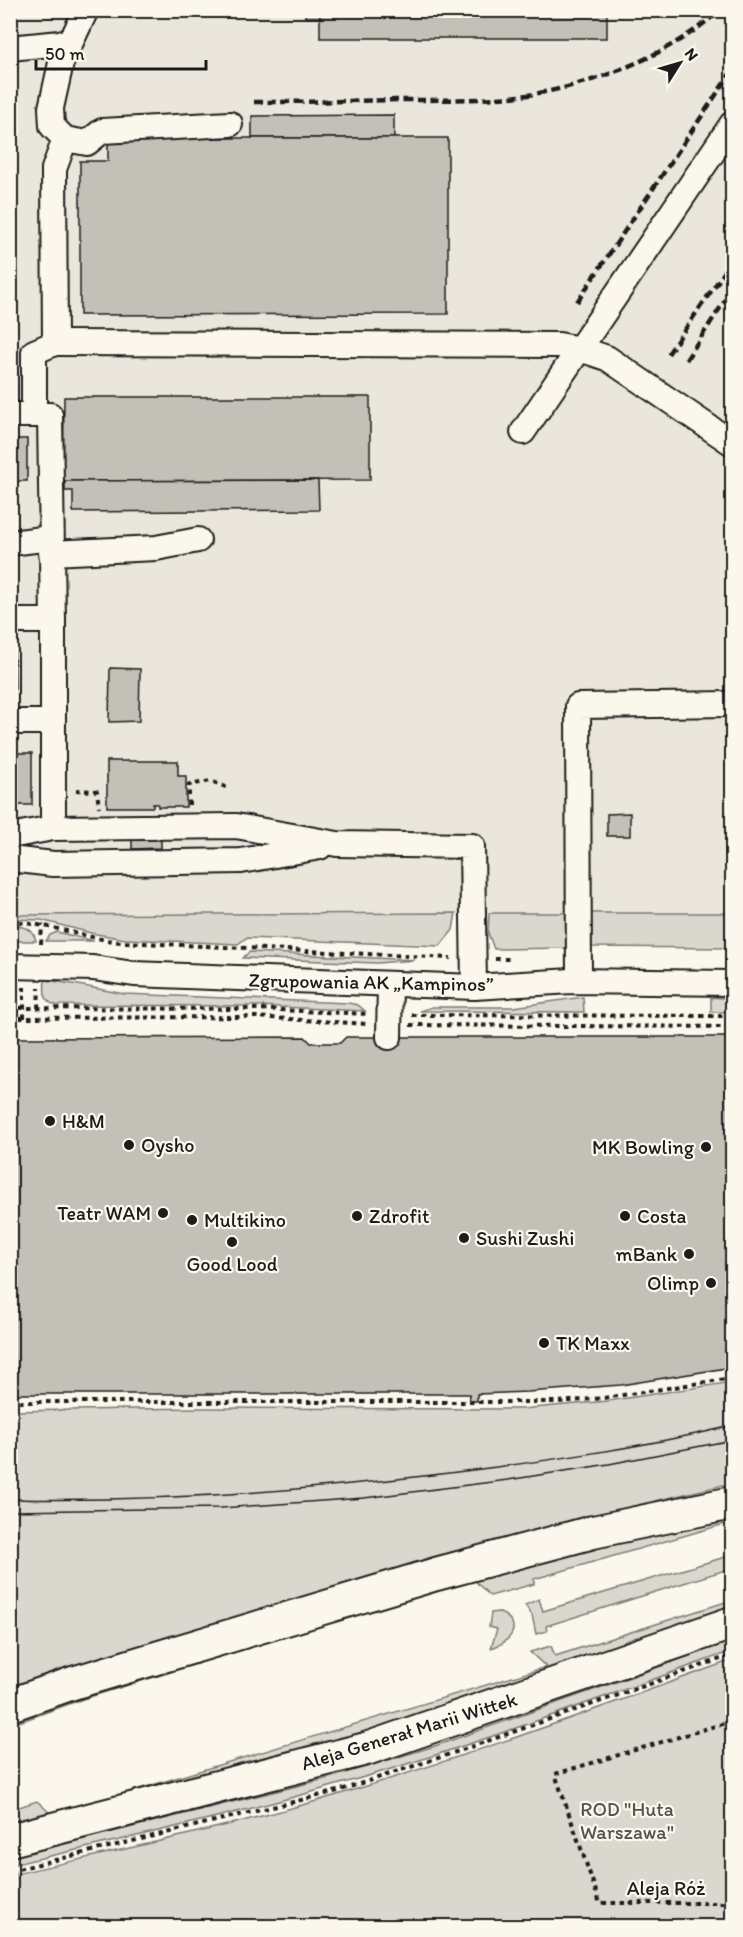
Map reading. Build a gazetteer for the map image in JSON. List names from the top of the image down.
{
  "streets": {
    "main road": ["Aleja Generał Marii Wittek"],
    "street": ["Zgrupowania AK „Kampinos”"],
    "path": ["Aleja Róż"]
  },
  "parks": ["ROD \"Huta Warszawa\""],
  "places": [
    "H&M",
    "Oysho",
    "MK Bowling",
    "Teatr WAM",
    "Zdrofit",
    "Costa",
    "Multikino",
    "Sushi Zushi",
    "Good Lood",
    "mBank",
    "Olimp",
    "TK Maxx"
  ],
  "scale_bar": "50 m",
  "north": "top right"
}
